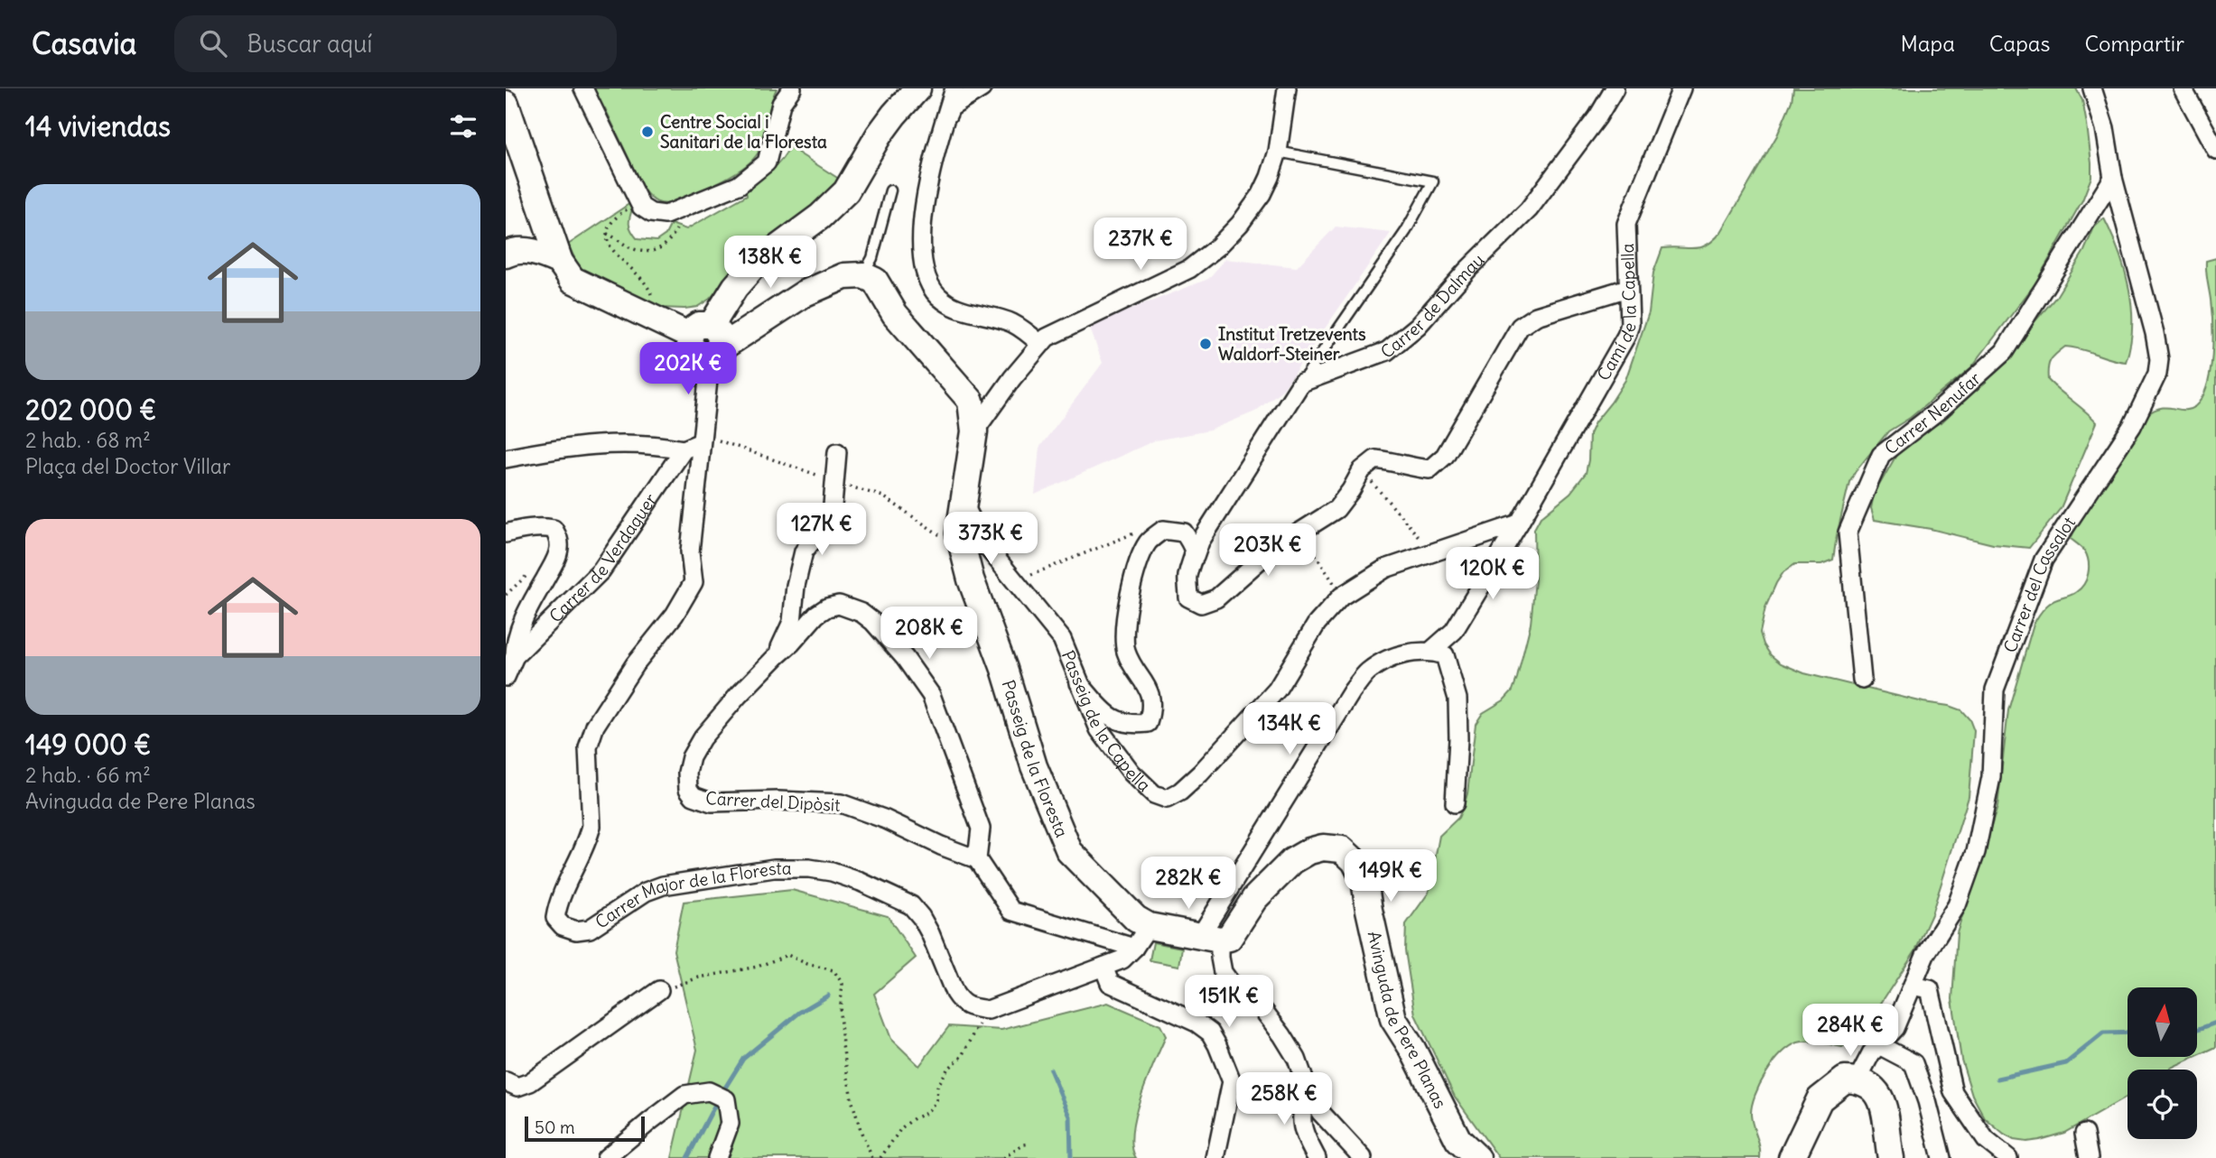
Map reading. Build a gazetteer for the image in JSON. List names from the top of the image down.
{
  "streets": {
    "street": [
      "Carrer de Dalmau",
      "Camí de la Capella",
      "Carrer Nenufar",
      "Carrer de Verdaguer",
      "Carrer del Cassalot",
      "Passeig de la Capella",
      "Passeig de la Floresta",
      "Carrer del Dipòsit",
      "Carrer Major de la Floresta",
      "Avinguda de Pere Planas"
    ]
  },
  "crossings": [
    ["Camí de la Capella", "Passeig de la Capella"],
    ["Carrer Nenufar", "Carrer del Cassalot"],
    ["Passeig de la Capella", "Passeig de la Floresta"]
  ],
  "places": ["Centre Social i Sanitari de la Floresta", "Institut Tretzevents Waldorf-Steiner"],
  "scale_bar": "50 m",
  "north": "top",
  "page": {
    "header": "Casavia",
    "search": "Buscar aquí",
    "nav": ["Mapa", "Capas", "Compartir"],
    "heading": "14 viviendas",
    "list": [
      {
        "name": "202 000 €",
        "note": "2 hab. · 68 m² · Plaça del Doctor Villar"
      },
      {
        "name": "149 000 €",
        "note": "2 hab. · 66 m² · Avinguda de Pere Planas"
      }
    ],
    "price": [
      "237K €",
      "138K €",
      "202K €",
      "127K €",
      "373K €",
      "203K €",
      "120K €",
      "208K €",
      "134K €",
      "149K €",
      "282K €",
      "151K €",
      "284K €",
      "258K €"
    ],
    "scale": "50 m"
  }
}
